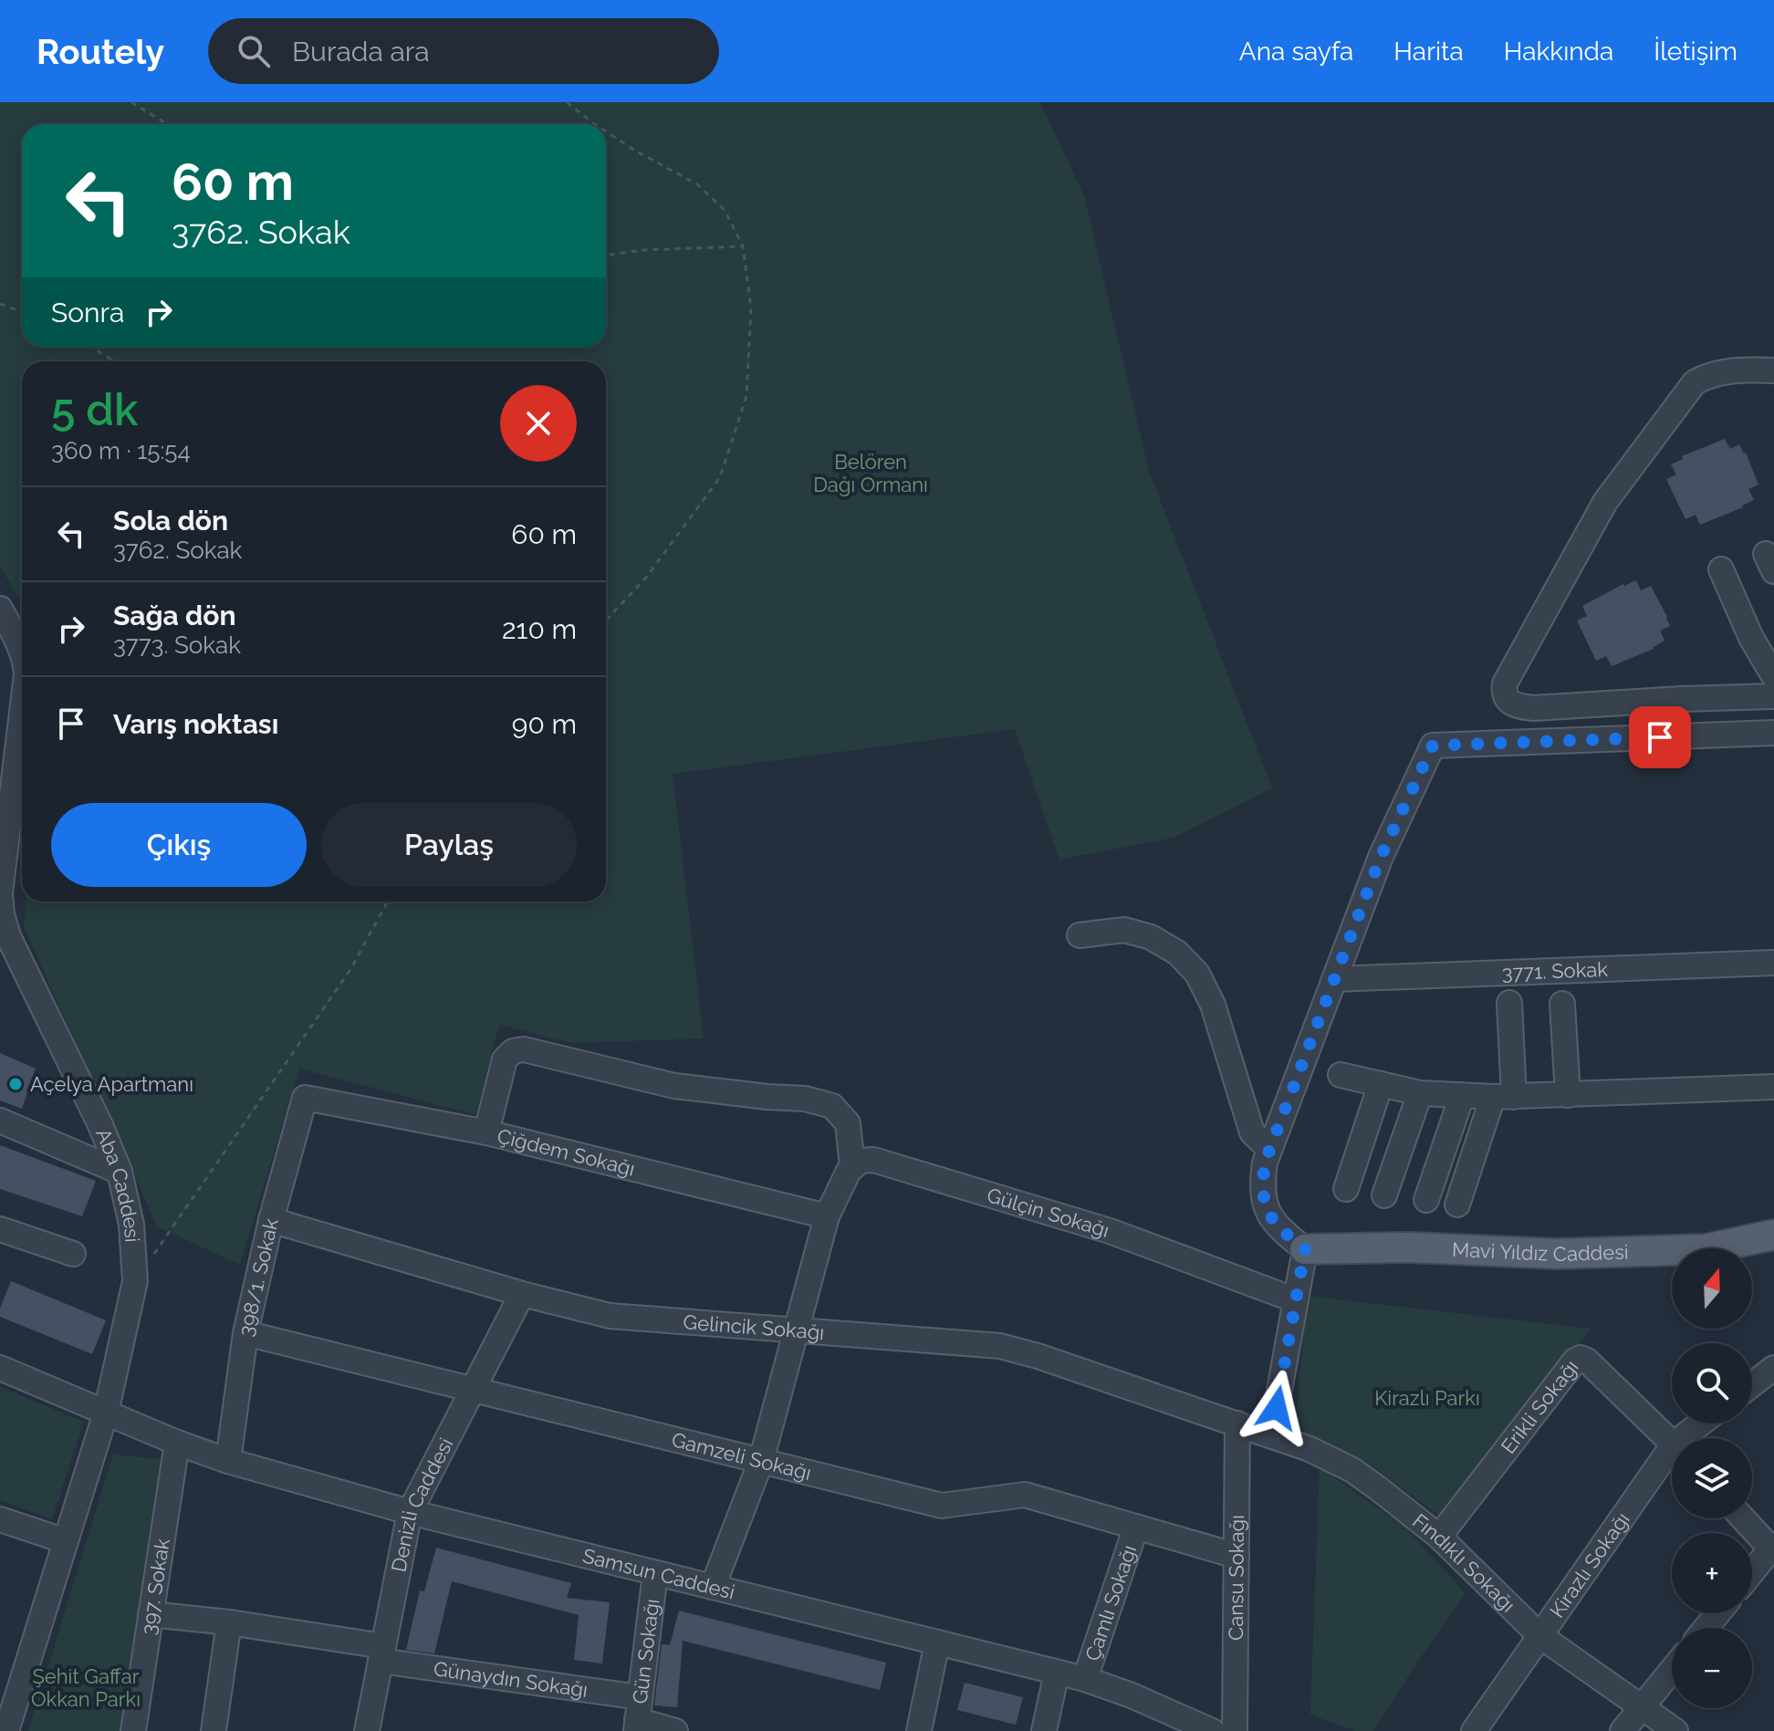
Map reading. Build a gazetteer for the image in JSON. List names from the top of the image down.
{
  "streets": {
    "main road": ["Mavi Yıldız Caddesi"],
    "street": [
      "3771. Sokak",
      "Çiğdem Sokağı",
      "Aba Caddesi",
      "Gülçin Sokağı",
      "398/1. Sokak",
      "Gelincik Sokağı",
      "Erikli Sokağı",
      "Gamzeli Sokağı",
      "Denizli Caddesi",
      "Fındıklı Sokağı",
      "Kirazlı Sokağı",
      "Samsun Caddesi",
      "Cansu Sokağı",
      "397. Sokak",
      "Çamlı Sokağı",
      "Gün Sokağı",
      "Günaydın Sokağı"
    ]
  },
  "crossings": [
    ["Çiğdem Sokağı", "398/1. Sokak"],
    ["Aba Caddesi", "Samsun Caddesi"],
    ["398/1. Sokak", "Gelincik Sokağı"],
    ["398/1. Sokak", "Gamzeli Sokağı"],
    ["398/1. Sokak", "Samsun Caddesi"],
    ["Gelincik Sokağı", "Denizli Caddesi"],
    ["Gelincik Sokağı", "Fındıklı Sokağı"],
    ["Gelincik Sokağı", "Cansu Sokağı"],
    ["Erikli Sokağı", "Fındıklı Sokağı"],
    ["Gamzeli Sokağı", "Denizli Caddesi"],
    ["Gamzeli Sokağı", "Cansu Sokağı"],
    ["Gamzeli Sokağı", "Çamlı Sokağı"],
    ["Denizli Caddesi", "Samsun Caddesi"],
    ["Denizli Caddesi", "Günaydın Sokağı"],
    ["Fındıklı Sokağı", "Kirazlı Sokağı"],
    ["Fındıklı Sokağı", "Cansu Sokağı"],
    ["Samsun Caddesi", "397. Sokak"],
    ["Samsun Caddesi", "Çamlı Sokağı"],
    ["Samsun Caddesi", "Gün Sokağı"],
    ["397. Sokak", "Günaydın Sokağı"],
    ["Gün Sokağı", "Günaydın Sokağı"]
  ],
  "parks": ["Belören Dağı Ormanı", "Kirazlı Parkı", "Şehit Gaffar Okkan Parkı"],
  "places": ["Açelya Apartmanı"],
  "north": "top",
  "page": {
    "header": "Routely",
    "search": "Burada ara",
    "nav": [
      "Ana sayfa",
      "Harita",
      "Hakkında",
      "İletişim"
    ],
    "turn": ["60 m", "3762. Sokak"],
    "then": "Sonra",
    "heading": ["5 dk", "360 m · 15:54"],
    "list": [
      {
        "name": "Sola dön",
        "note": "3762. Sokak",
        "value": "60 m"
      },
      {
        "name": "Sağa dön",
        "note": "3773. Sokak",
        "value": "210 m"
      },
      {
        "name": "Varış noktası",
        "value": "90 m"
      }
    ],
    "buttons": ["Çıkış", "Paylaş"],
    "map_buttons": ["+", "−"]
  }
}
